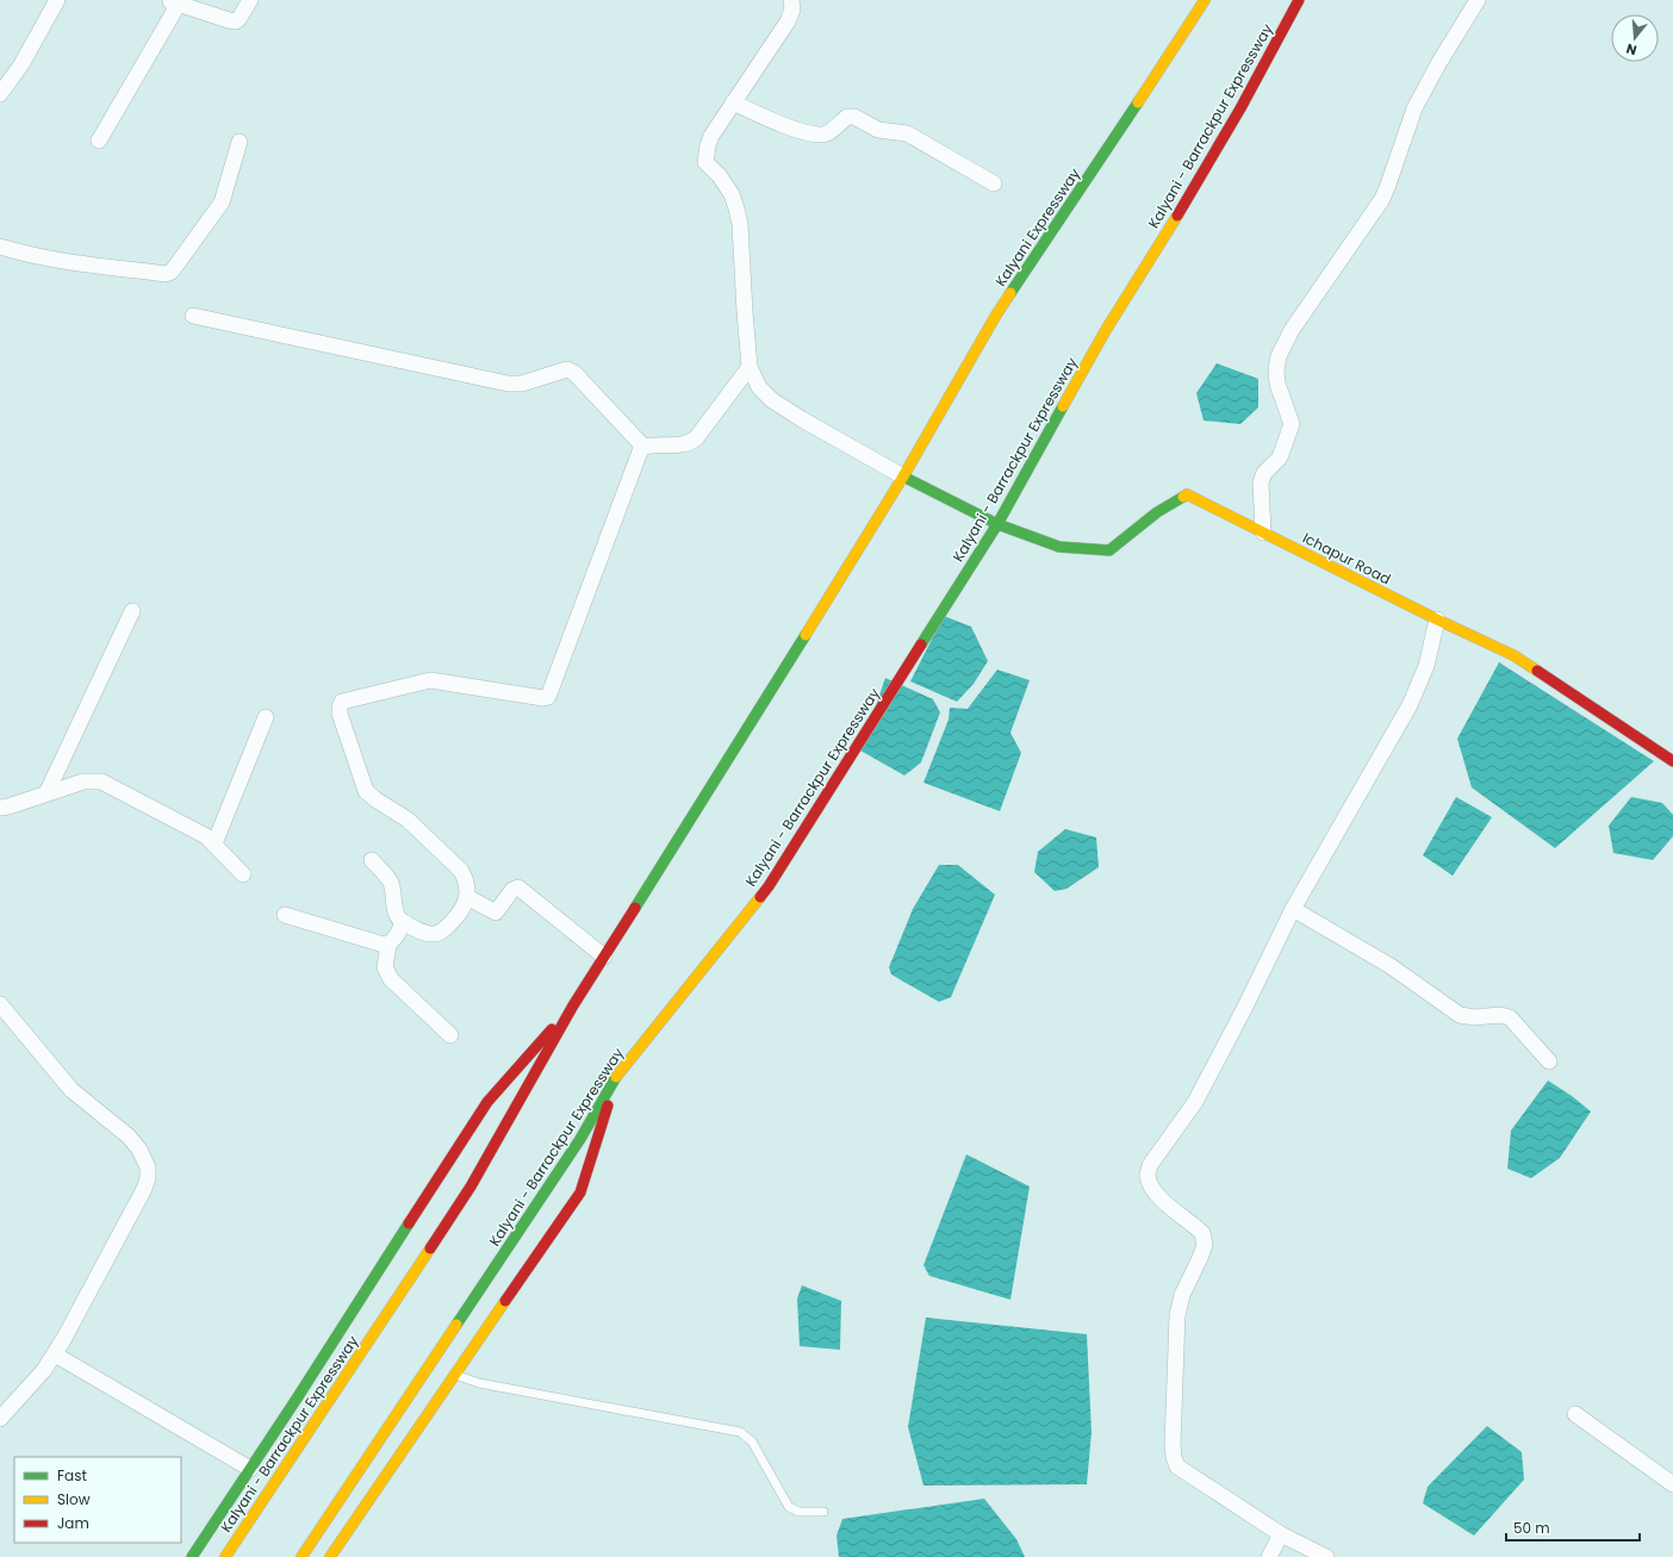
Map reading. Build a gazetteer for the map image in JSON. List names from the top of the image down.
{
  "streets": {
    "main road": ["Kalyani - Barrackpur Expressway", "Kalyani Expressway", "Ichapur Road"]
  },
  "crossings": [
    ["Kalyani - Barrackpur Expressway", "Kalyani Expressway"],
    ["Kalyani - Barrackpur Expressway", "Ichapur Road"]
  ],
  "legend": ["Fast", "Slow", "Jam"],
  "scale_bar": "50 m",
  "north": "bottom"
}
